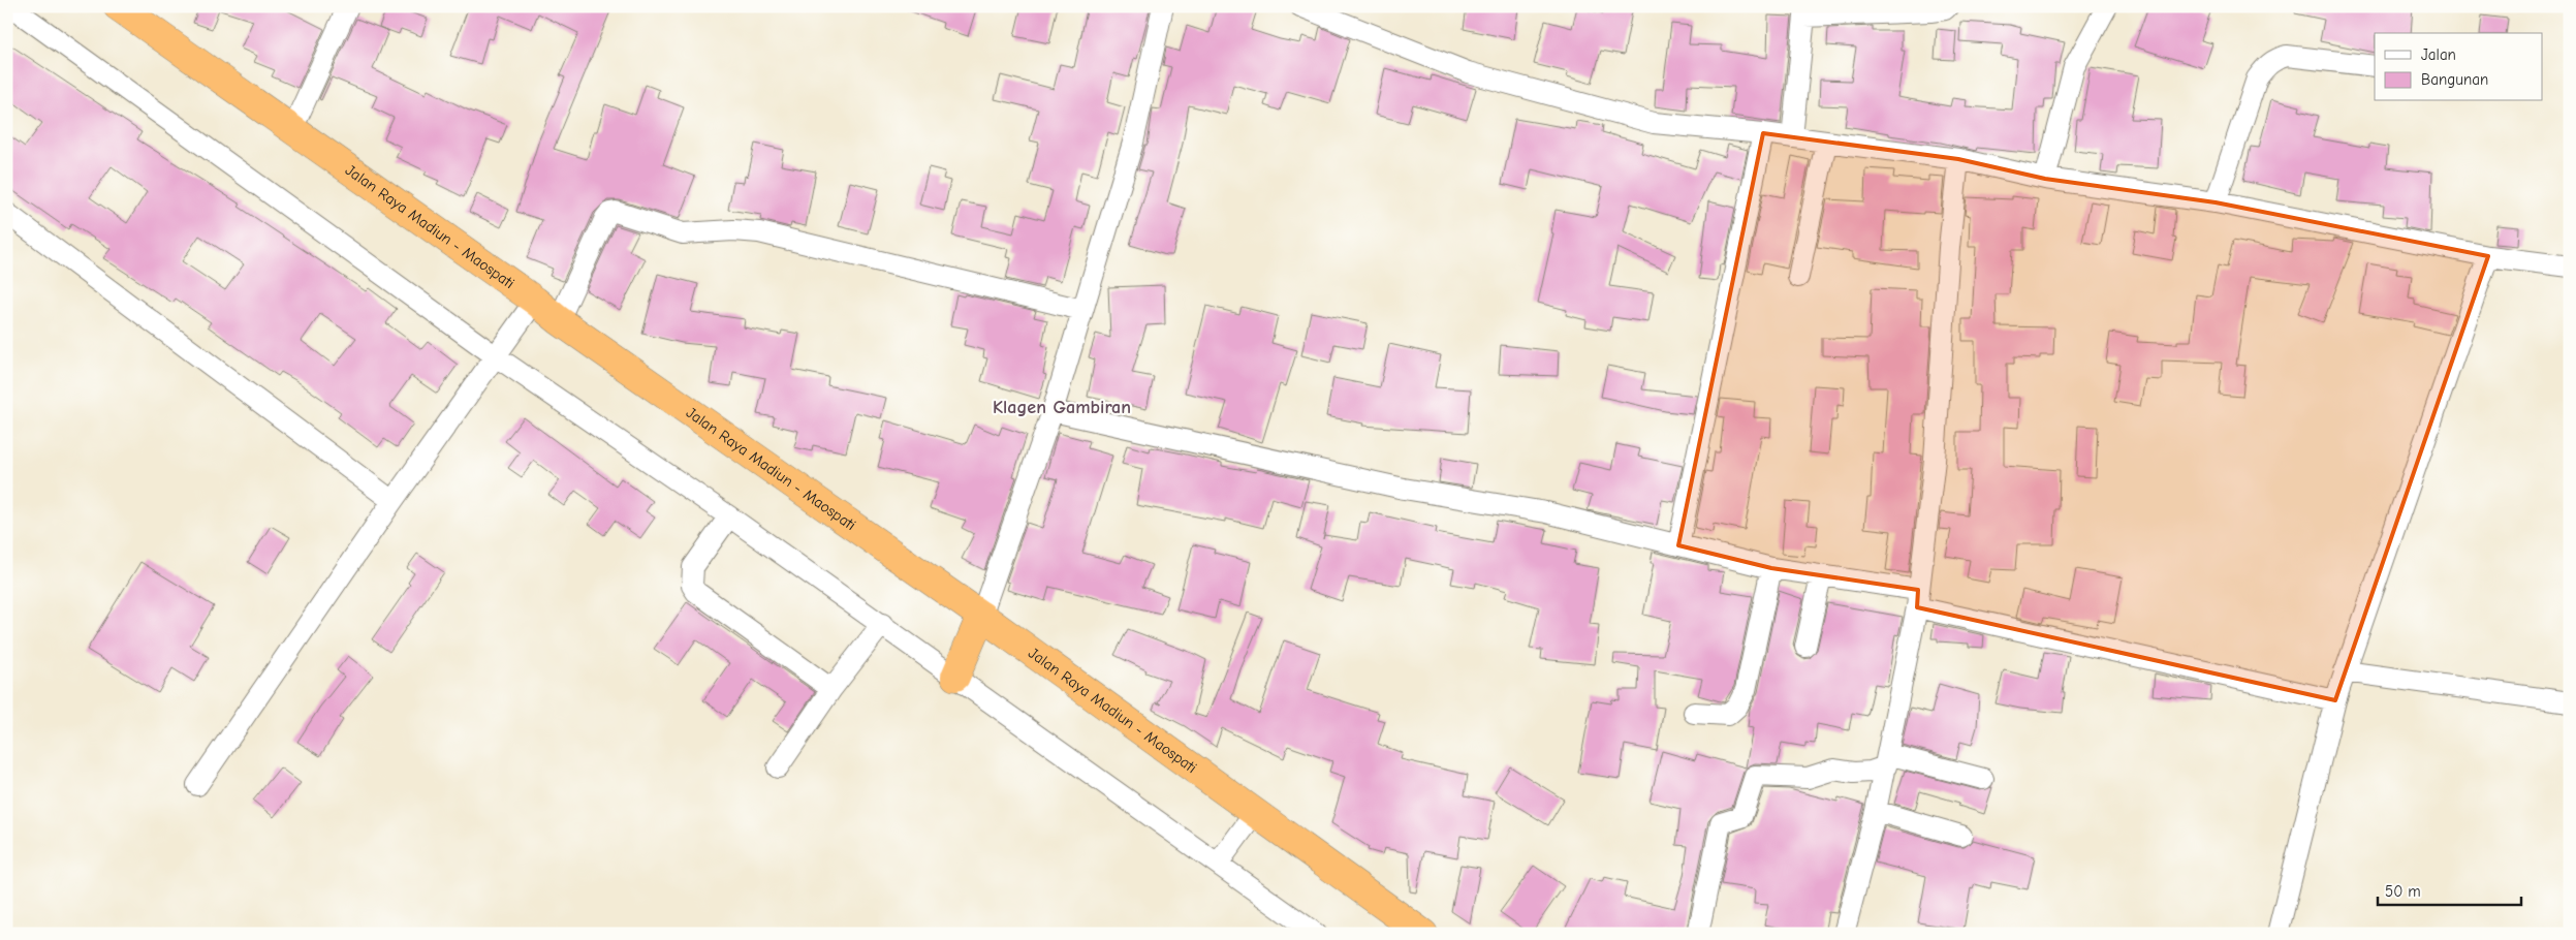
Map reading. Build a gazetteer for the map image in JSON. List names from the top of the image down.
{
  "streets": {
    "highway": ["Jalan Raya Madiun - Maospati"]
  },
  "districts": ["Klagen Gambiran"],
  "legend": ["Jalan", "Bangunan"],
  "scale_bar": "50 m"
}
